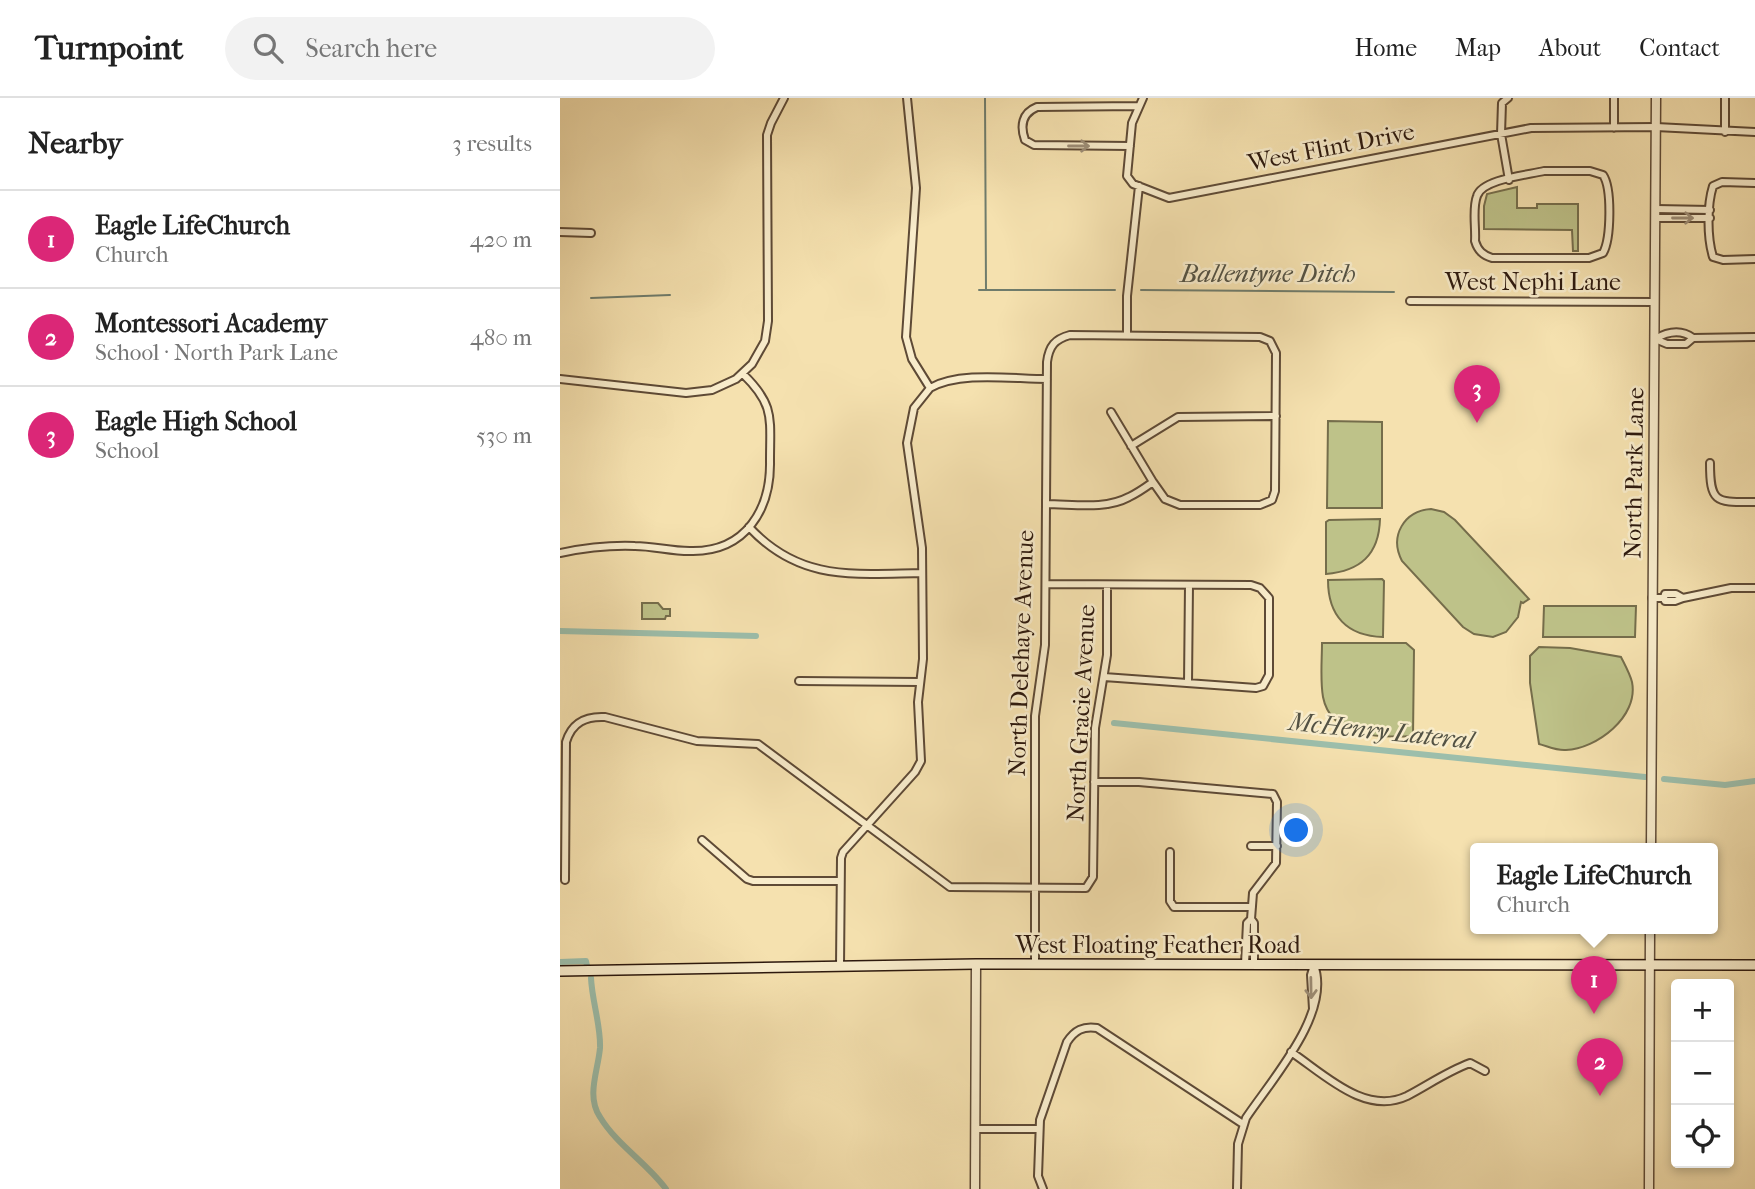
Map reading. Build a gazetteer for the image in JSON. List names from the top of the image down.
{
  "streets": {
    "main road": ["West Floating Feather Road"],
    "street": [
      "West Flint Drive",
      "West Nephi Lane",
      "North Park Lane",
      "North Delehaye Avenue",
      "North Gracie Avenue"
    ]
  },
  "crossings": [
    ["West Flint Drive", "North Park Lane"],
    ["West Nephi Lane", "North Park Lane"],
    ["North Delehaye Avenue", "North Gracie Avenue"],
    ["North Delehaye Avenue", "West Floating Feather Road"]
  ],
  "water": ["Ballentyne Ditch", "McHenry Lateral"],
  "page": {
    "header": "Turnpoint",
    "search": "Search here",
    "nav": [
      "Home",
      "Map",
      "About",
      "Contact"
    ],
    "heading": ["Nearby", "3 results"],
    "list": [
      {
        "mark": "1",
        "name": "Eagle LifeChurch",
        "note": "Church",
        "value": "420 m"
      },
      {
        "mark": "2",
        "name": "Montessori Academy",
        "note": "School · North Park Lane",
        "value": "480 m"
      },
      {
        "mark": "3",
        "name": "Eagle High School",
        "note": "School",
        "value": "530 m"
      }
    ],
    "pins": ["3", "1", "2"],
    "popup": ["Eagle LifeChurch", "Church"],
    "map_buttons": ["+", "−"]
  }
}
